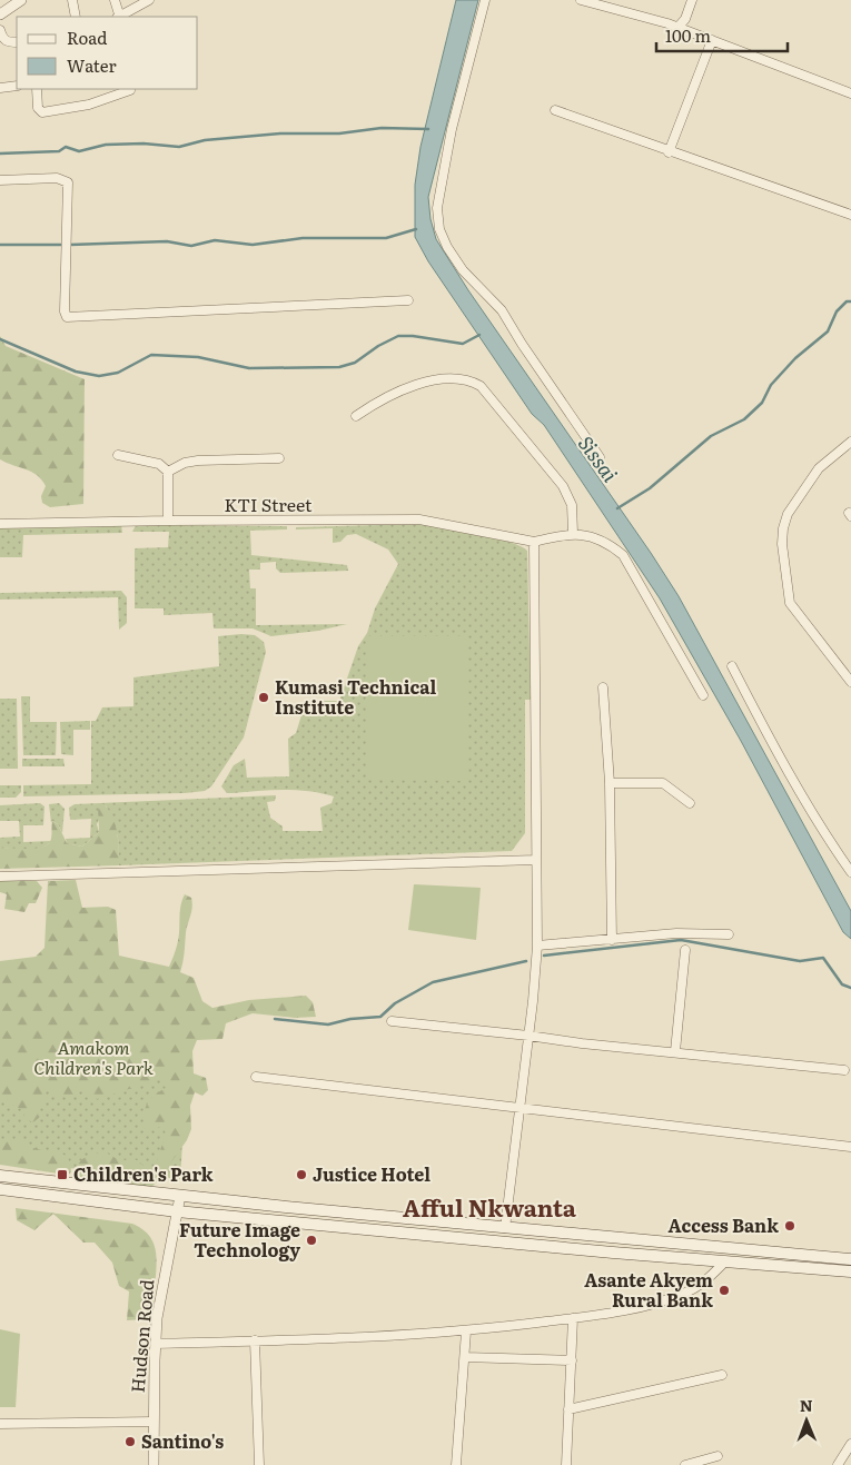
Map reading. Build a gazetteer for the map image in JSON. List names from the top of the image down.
{
  "streets": {
    "street": ["KTI Street", "Hudson Road"]
  },
  "districts": ["Afful Nkwanta"],
  "water": ["Sissai"],
  "parks": ["Amakom Children's Park"],
  "places": {
    "other": [
      "Kumasi Technical Institute",
      "Justice Hotel",
      "Access Bank",
      "Future Image Technology",
      "Asante Akyem Rural Bank",
      "Santino's"
    ],
    "transit": ["Children's Park"]
  },
  "legend": ["Road", "Water"],
  "scale_bar": "100 m",
  "north": "top"
}
